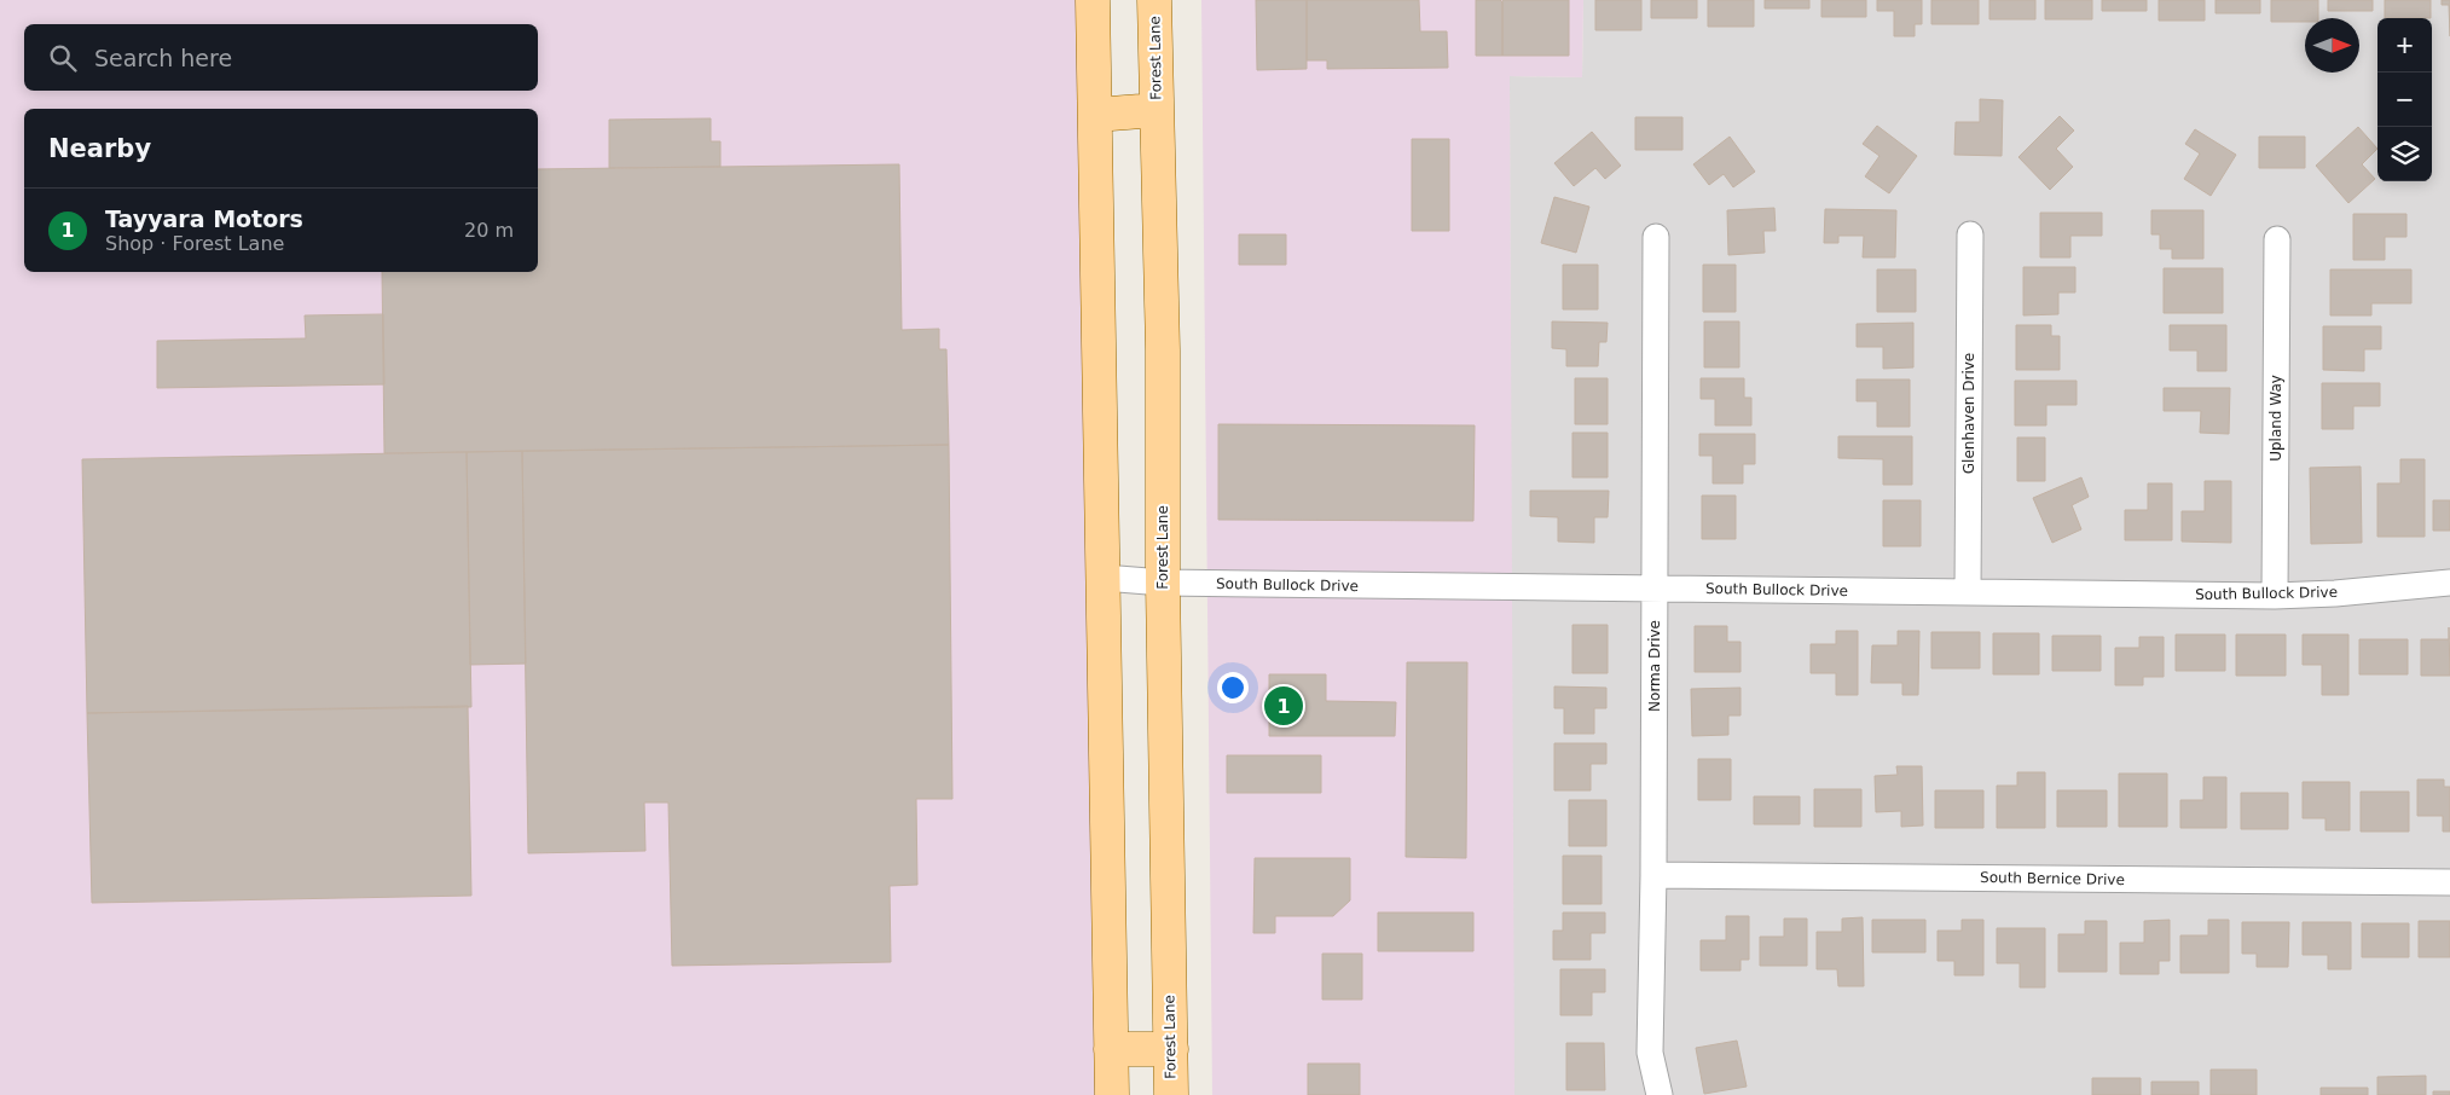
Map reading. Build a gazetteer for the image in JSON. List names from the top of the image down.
{
  "streets": {
    "main road": ["Forest Lane"],
    "street": [
      "Glenhaven Drive",
      "Upland Way",
      "South Bullock Drive",
      "Norma Drive",
      "South Bernice Drive"
    ]
  },
  "crossings": [
    ["Forest Lane", "South Bullock Drive"],
    ["Glenhaven Drive", "South Bullock Drive"],
    ["Upland Way", "South Bullock Drive"],
    ["South Bullock Drive", "Norma Drive"],
    ["Norma Drive", "South Bernice Drive"]
  ],
  "north": "right",
  "page": {
    "map_buttons": ["+", "−"],
    "search": "Search here",
    "heading": "Nearby",
    "list": [
      {
        "mark": "1",
        "name": "Tayyara Motors",
        "note": "Shop · Forest Lane",
        "value": "20 m"
      }
    ],
    "pins": "1"
  }
}
